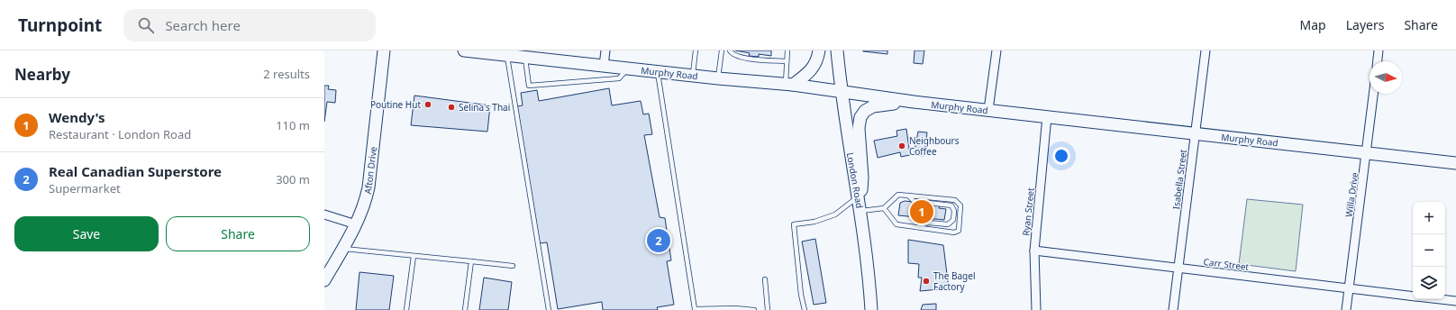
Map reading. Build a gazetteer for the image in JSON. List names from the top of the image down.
{
  "streets": {
    "street": [
      "Murphy Road",
      "Afton Drive",
      "Isabella Street",
      "London Road",
      "Willa Drive",
      "Ryan Street",
      "Carr Street"
    ]
  },
  "crossings": [
    ["Murphy Road", "Isabella Street"],
    ["Murphy Road", "London Road"],
    ["Murphy Road", "Willa Drive"],
    ["Murphy Road", "Ryan Street"],
    ["Isabella Street", "Carr Street"],
    ["Willa Drive", "Carr Street"],
    ["Ryan Street", "Carr Street"]
  ],
  "places": [
    "Poutine Hut",
    "Selina's Thai",
    "Neighbours Coffee",
    "The Bagel Factory"
  ],
  "north": "right",
  "page": {
    "header": "Turnpoint",
    "search": "Search here",
    "nav": ["Map", "Layers", "Share"],
    "heading": ["Nearby", "2 results"],
    "list": [
      {
        "mark": "1",
        "name": "Wendy's",
        "note": "Restaurant · London Road",
        "value": "110 m"
      },
      {
        "mark": "2",
        "name": "Real Canadian Superstore",
        "note": "Supermarket",
        "value": "300 m"
      }
    ],
    "pins": ["1", "2"],
    "map_buttons": ["+", "−"],
    "buttons": ["Save", "Share"]
  }
}
